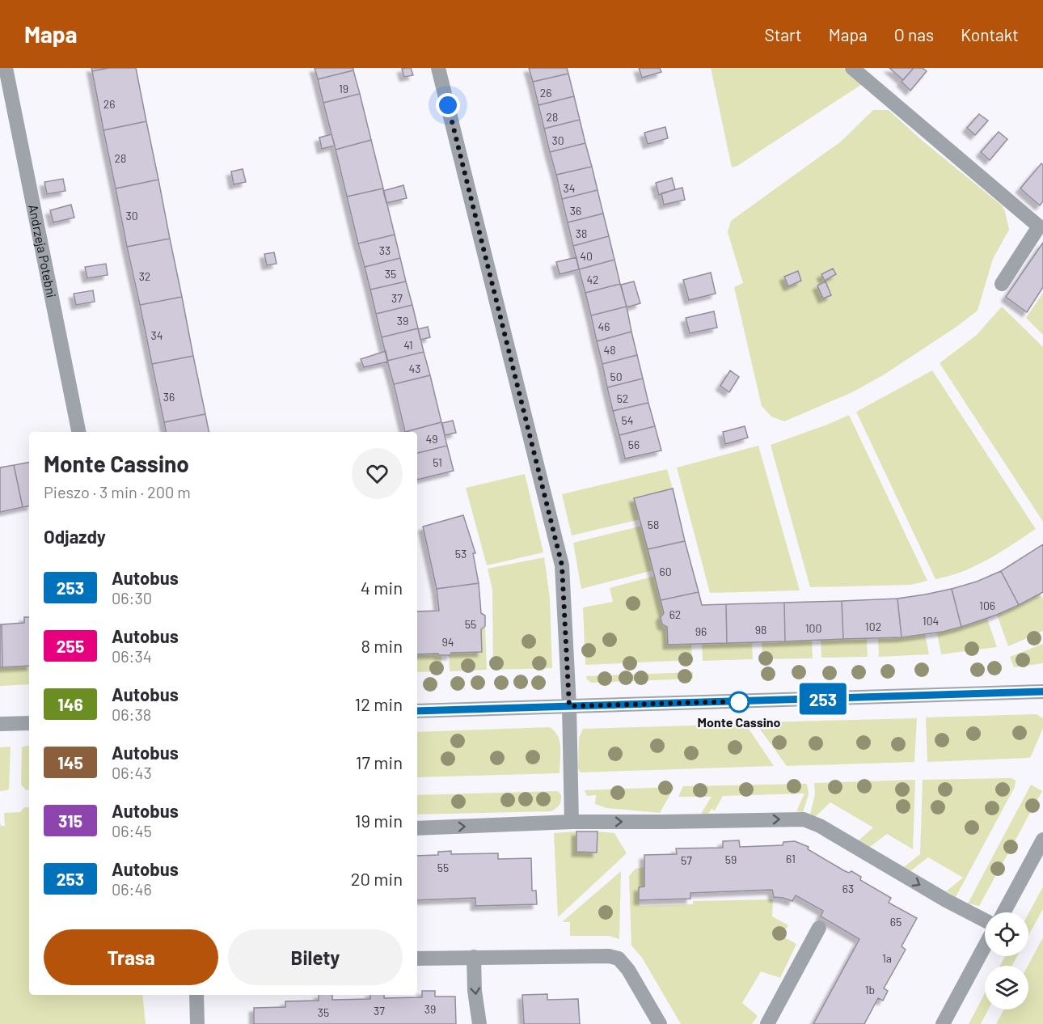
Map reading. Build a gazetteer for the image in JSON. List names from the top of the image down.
{
  "streets": {
    "street": ["Andrzeja Potebni"]
  },
  "places": ["Monte Cassino"],
  "lines": ["bus line 253"],
  "house_numbers": [
    "19",
    "26",
    "26",
    "28",
    "30",
    "28",
    "34",
    "36",
    "30",
    "38",
    "33",
    "40",
    "35",
    "32",
    "42",
    "37",
    "39",
    "46",
    "34",
    "41",
    "48",
    "43",
    "50",
    "36",
    "52",
    "54",
    "49",
    "56",
    "51",
    "58",
    "53",
    "60",
    "106",
    "62",
    "104",
    "55",
    "102",
    "100",
    "98",
    "96",
    "94",
    "61",
    "59",
    "57",
    "55",
    "63",
    "65",
    "1a",
    "1b",
    "39",
    "37",
    "35"
  ],
  "page": {
    "header": "Mapa",
    "nav": [
      "Start",
      "Mapa",
      "O nas",
      "Kontakt"
    ],
    "on_map": "253",
    "heading": [
      ["Monte Cassino", "Pieszo · 3 min · 200 m"],
      "Odjazdy"
    ],
    "list": [
      {
        "mark": "253",
        "name": "Autobus",
        "note": "06:30",
        "value": "4 min"
      },
      {
        "mark": "255",
        "name": "Autobus",
        "note": "06:34",
        "value": "8 min"
      },
      {
        "mark": "146",
        "name": "Autobus",
        "note": "06:38",
        "value": "12 min"
      },
      {
        "mark": "145",
        "name": "Autobus",
        "note": "06:43",
        "value": "17 min"
      },
      {
        "mark": "315",
        "name": "Autobus",
        "note": "06:45",
        "value": "19 min"
      },
      {
        "mark": "253",
        "name": "Autobus",
        "note": "06:46",
        "value": "20 min"
      }
    ],
    "buttons": ["Trasa", "Bilety"]
  }
}
